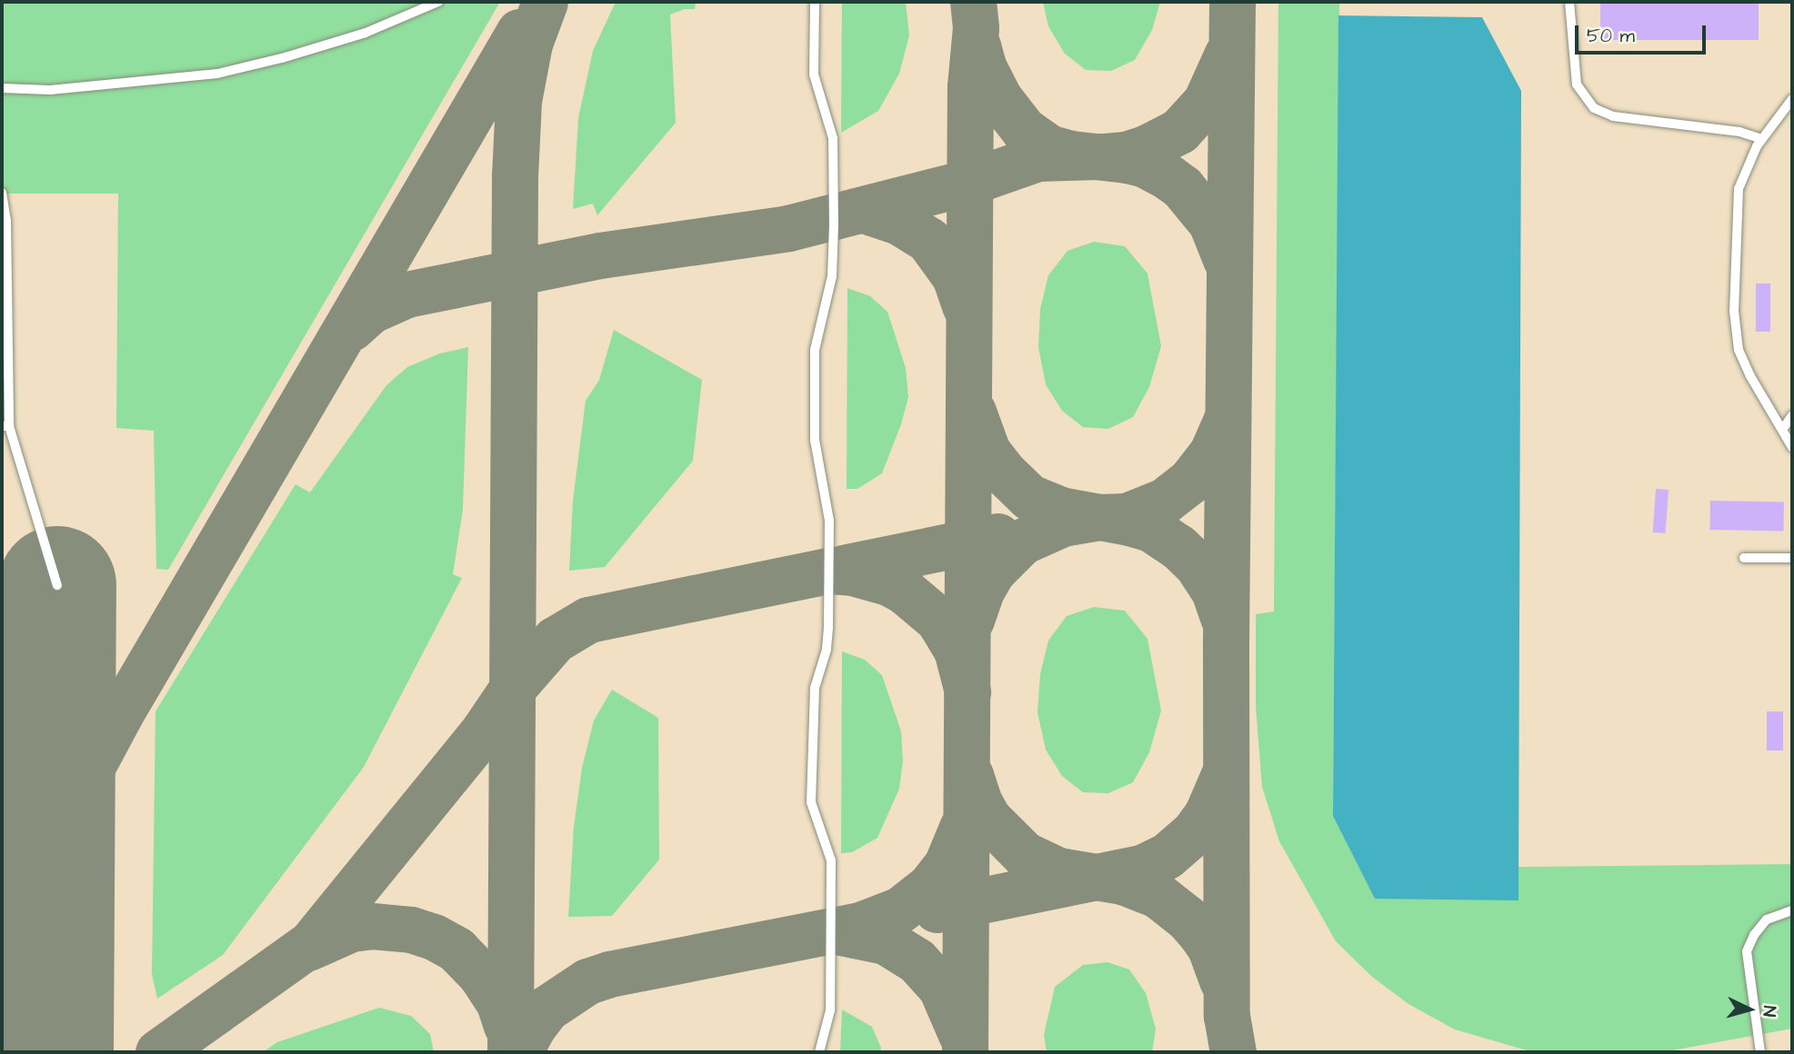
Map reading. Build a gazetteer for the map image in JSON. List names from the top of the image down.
{
  "scale_bar": "50 m",
  "north": "right"
}
